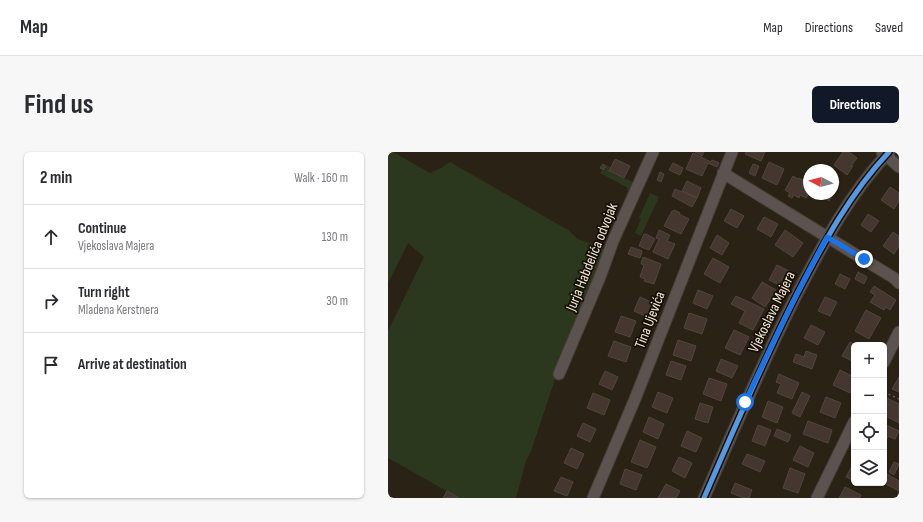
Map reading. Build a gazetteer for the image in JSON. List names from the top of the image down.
{
  "streets": {
    "street": ["Jurja Habdelića odvojak", "Vjekoslava Majera", "Tina Ujevića"]
  },
  "north": "left",
  "page": {
    "header": "Map",
    "nav": ["Map", "Directions", "Saved"],
    "buttons": "Directions",
    "title": "Find us",
    "heading": ["2 min", "Walk · 160 m"],
    "list": [
      ["Continue", "Vjekoslava Majera", "130 m"],
      ["Turn right", "Mladena Kerstnera", "30 m"],
      "Arrive at destination"
    ],
    "map_buttons": ["+", "−"]
  }
}
